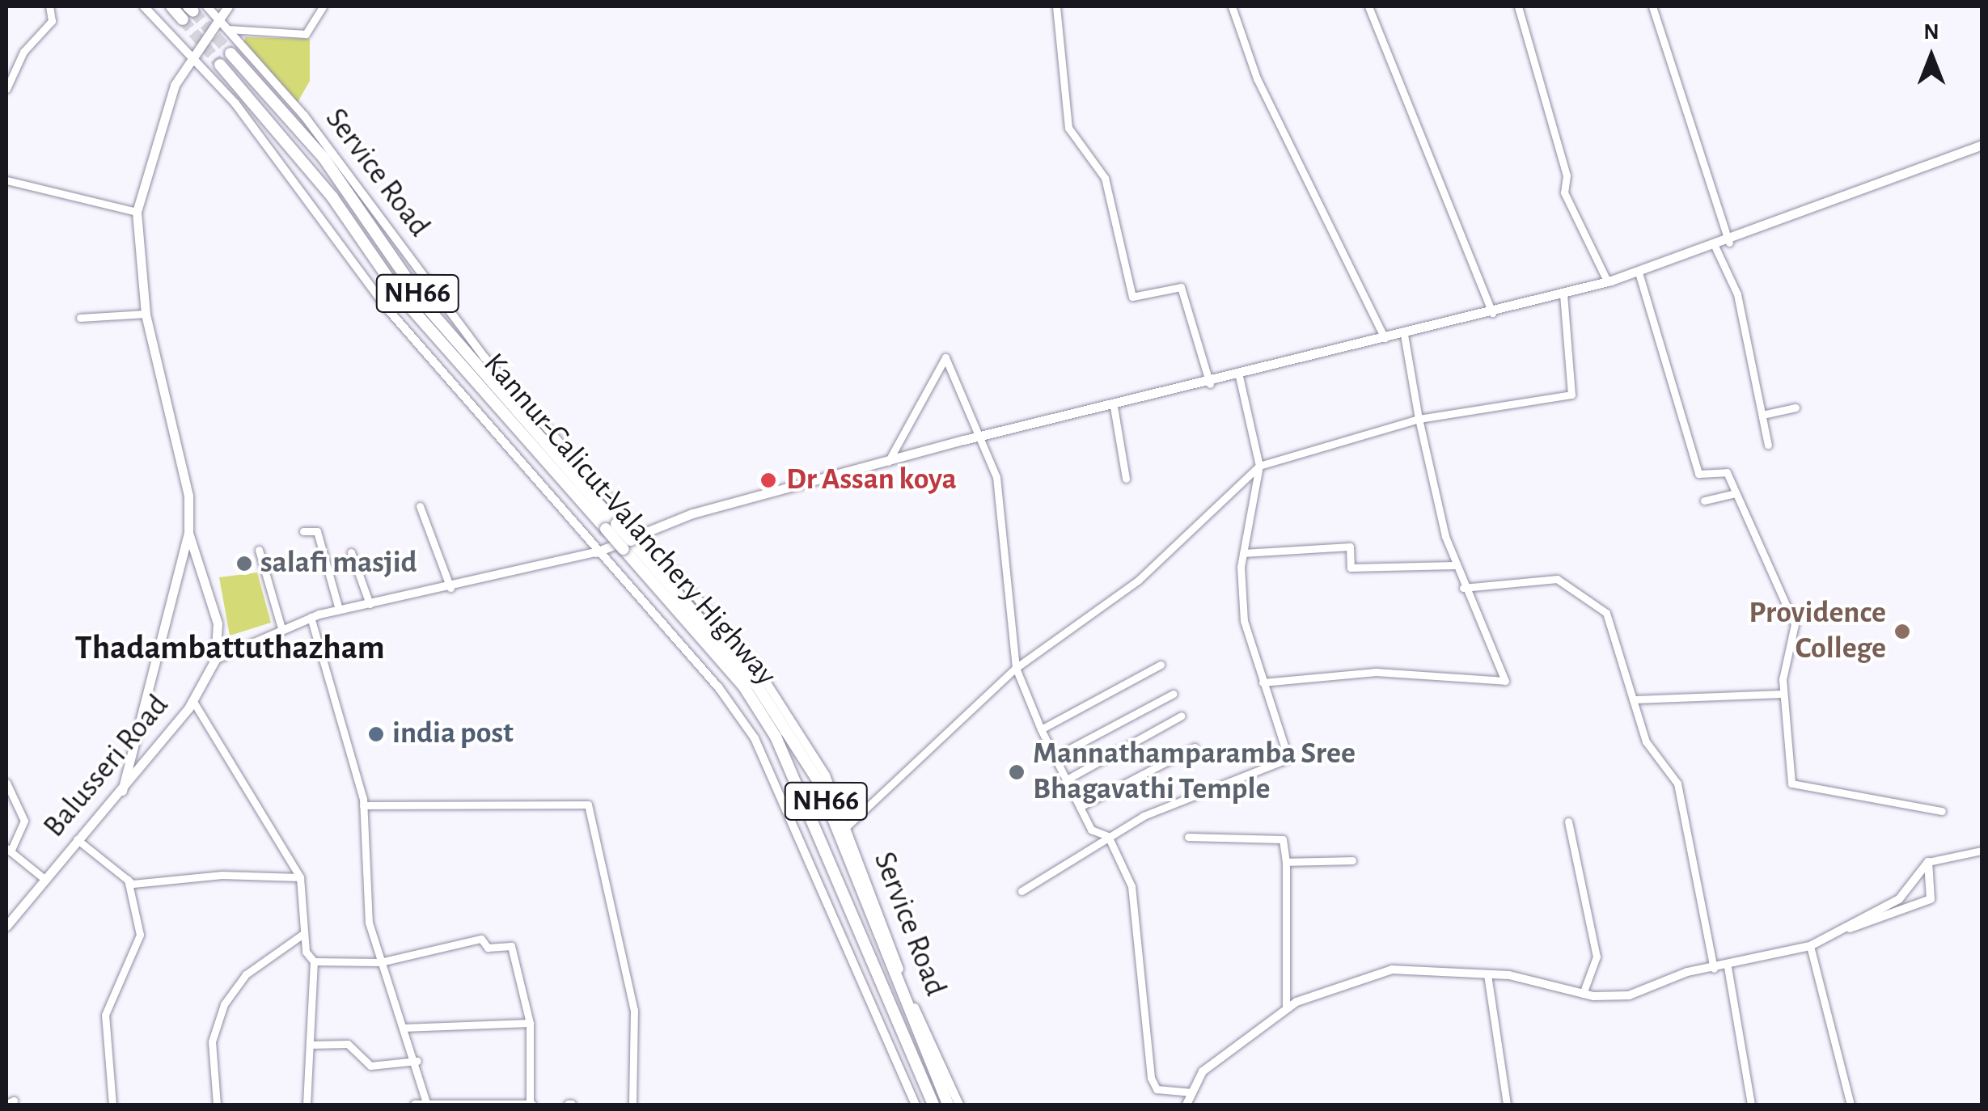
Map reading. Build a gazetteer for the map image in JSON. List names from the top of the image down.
{
  "streets": {
    "highway": ["NH66", "Kannur-Calicut-Valanchery Highway"],
    "main road": ["Balusseri Road"],
    "street": ["Service Road"]
  },
  "crossings": [
    ["Service Road", "NH66"],
    ["Service Road", "Kannur-Calicut-Valanchery Highway"],
    ["NH66", "Kannur-Calicut-Valanchery Highway"]
  ],
  "districts": ["Thadambattuthazham"],
  "places": [
    "Dr Assan koya",
    "salafi masjid",
    "Providence College",
    "india post",
    "Mannathamparamba Sree Bhagavathi Temple"
  ],
  "north": "top"
}
